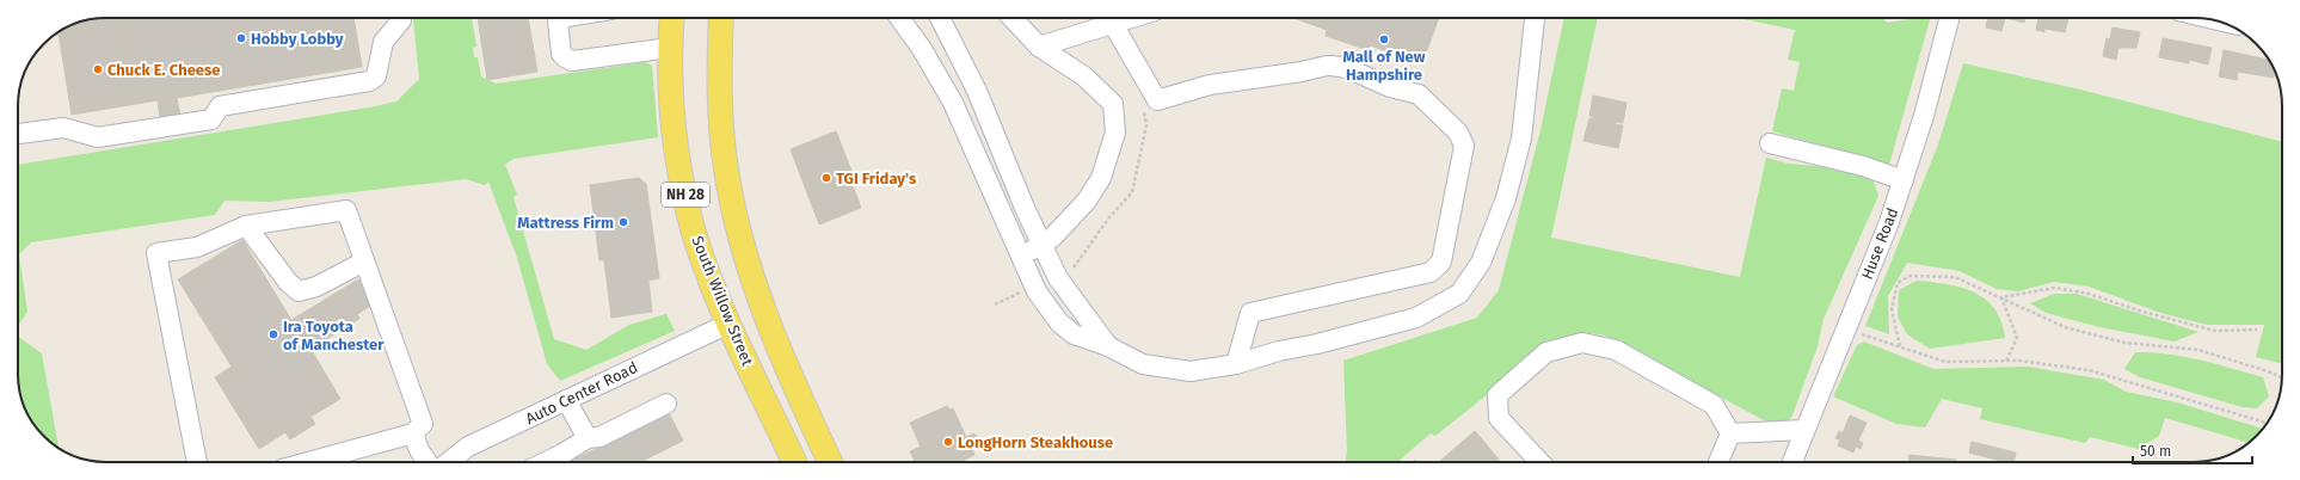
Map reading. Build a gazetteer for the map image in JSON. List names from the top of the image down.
{
  "streets": {
    "main road": ["NH 28", "South Willow Street"],
    "street": ["Huse Road", "Auto Center Road"]
  },
  "crossings": [
    ["South Willow Street", "Auto Center Road"]
  ],
  "places": [
    "Hobby Lobby",
    "Mall of New Hampshire",
    "Chuck E. Cheese",
    "TGI Friday's",
    "Mattress Firm",
    "Ira Toyota of Manchester",
    "LongHorn Steakhouse"
  ],
  "scale_bar": "50 m"
}
